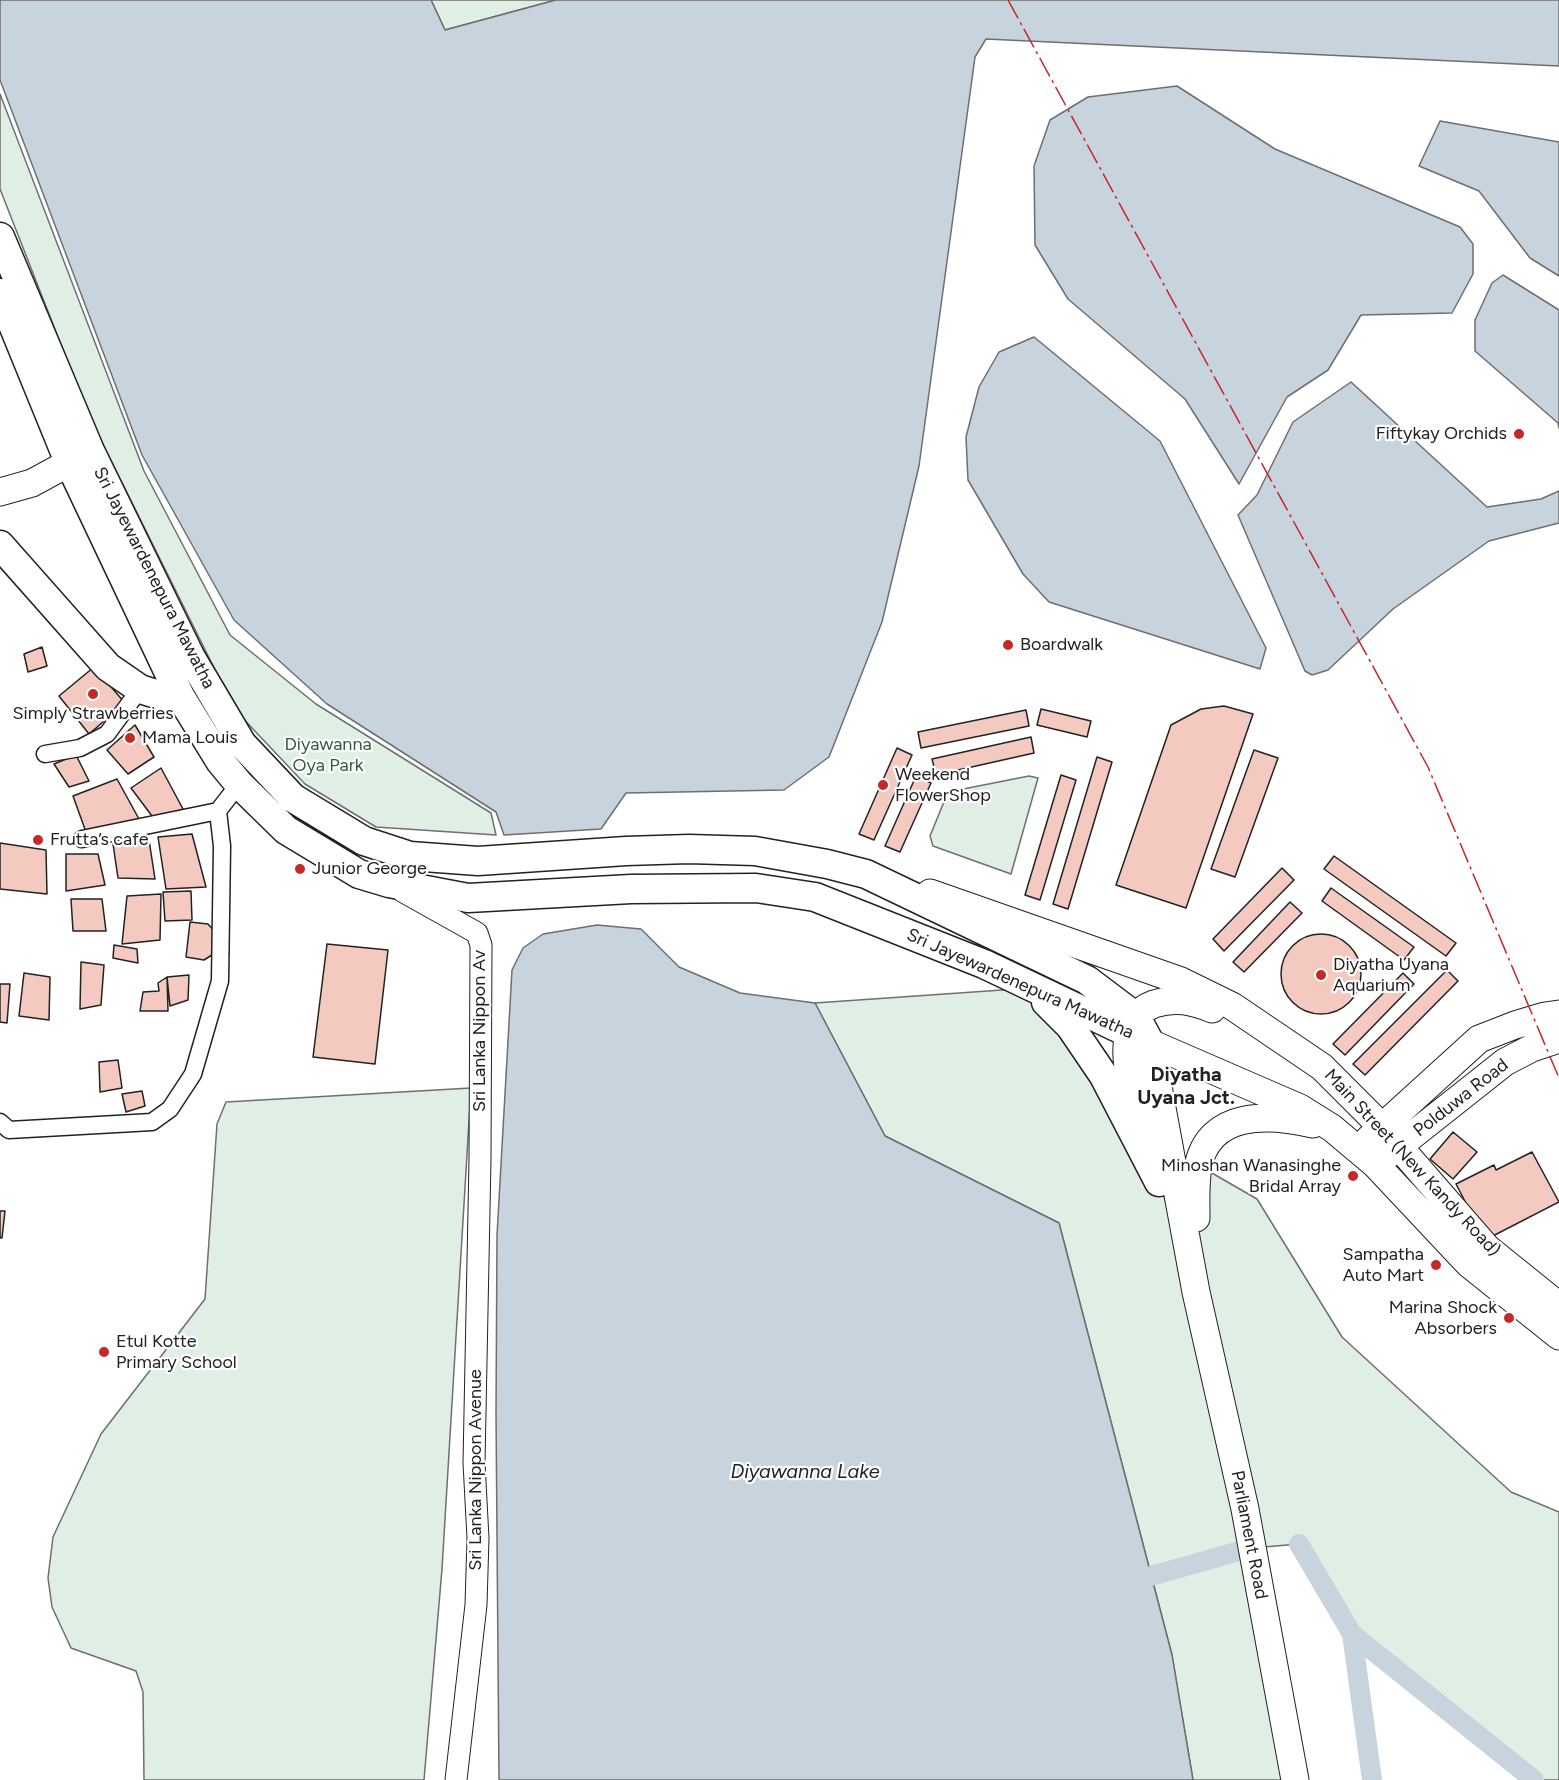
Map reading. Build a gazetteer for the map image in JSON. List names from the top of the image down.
{
  "streets": {
    "highway": ["Sri Jayewardenepura Mawatha"],
    "main road": ["Polduwa Road", "Main Street (New Kandy Road)", "Parliament Road"],
    "street": ["Sri Lanka Nippon Av", "Sri Lanka Nippon Avenue"]
  },
  "crossings": [
    ["Sri Jayewardenepura Mawatha", "Sri Lanka Nippon Av"],
    ["Sri Jayewardenepura Mawatha", "Main Street (New Kandy Road)"],
    ["Sri Jayewardenepura Mawatha", "Parliament Road"],
    ["Sri Lanka Nippon Av", "Sri Lanka Nippon Avenue"],
    ["Polduwa Road", "Main Street (New Kandy Road)"],
    ["Main Street (New Kandy Road)", "Parliament Road"]
  ],
  "districts": ["Diyatha Uyana Jct."],
  "water": ["Diyawanna Lake"],
  "parks": ["Diyawanna Oya Park"],
  "places": [
    "Fiftykay Orchids",
    "Boardwalk",
    "Simply Strawberries",
    "Mama Louis",
    "Weekend FlowerShop",
    "Frutta’s cafe",
    "Junior George",
    "Diyatha Uyana Aquarium",
    "Minoshan Wanasinghe Bridal Array",
    "Sampatha Auto Mart",
    "Marina Shock Absorbers",
    "Etul Kotte Primary School"
  ]
}
